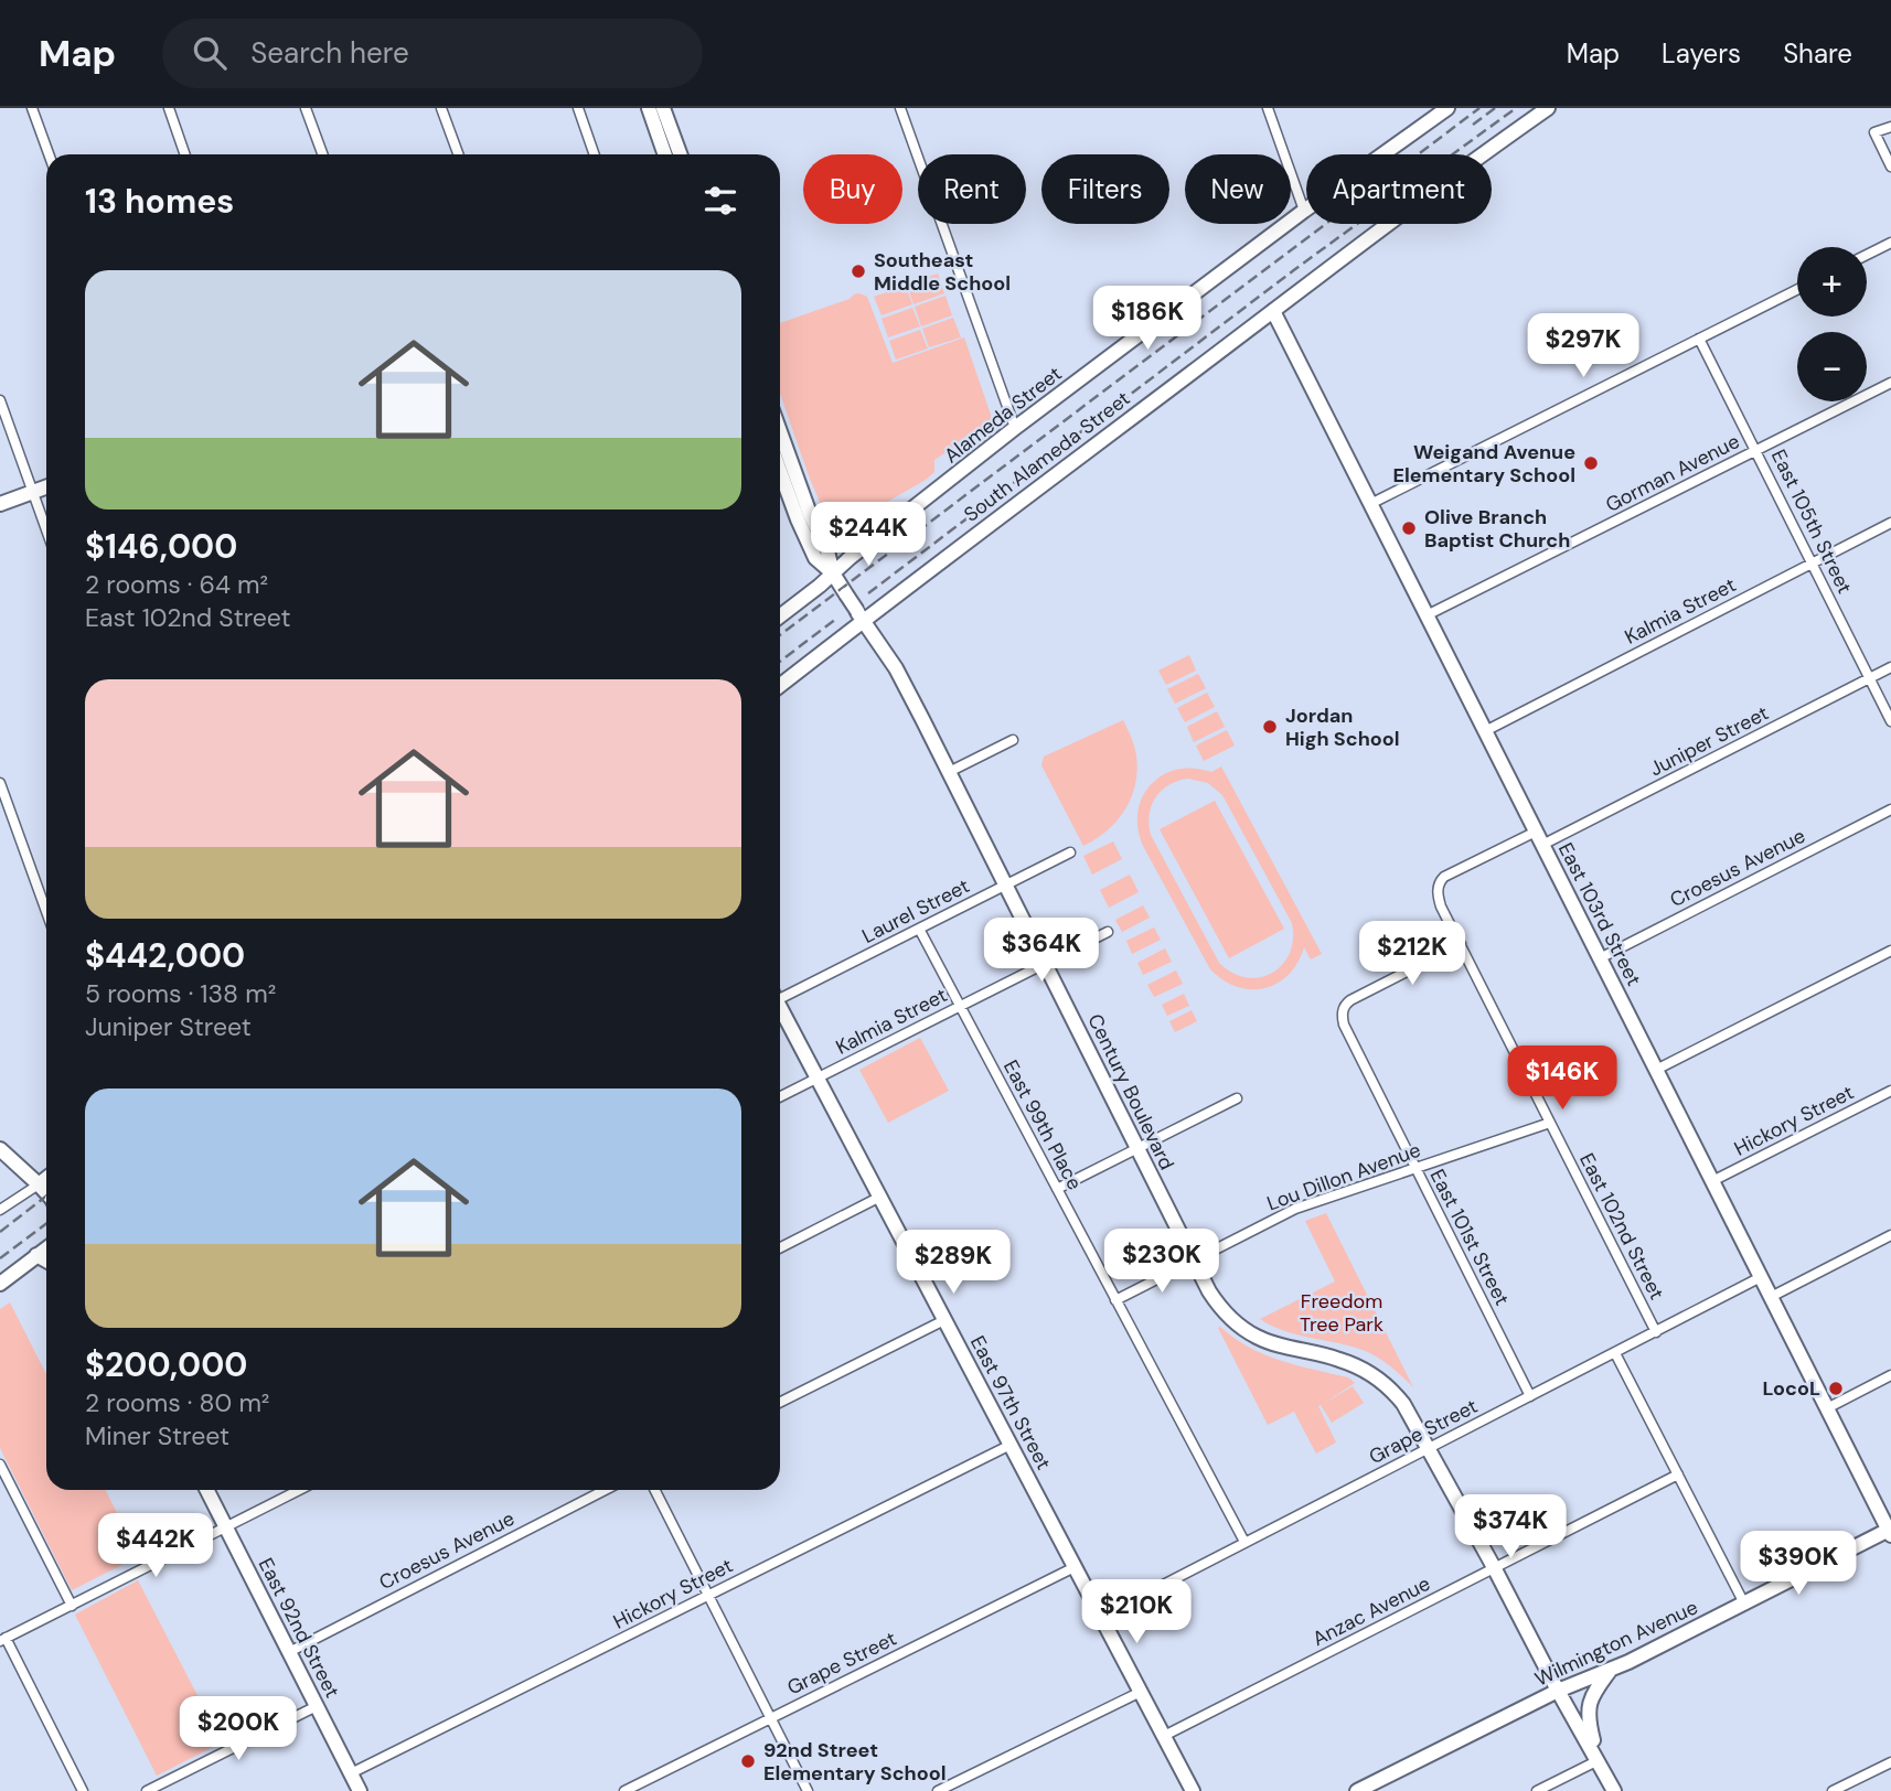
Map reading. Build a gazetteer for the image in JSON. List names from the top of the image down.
{
  "streets": {
    "street": [
      "Alameda Street",
      "South Alameda Street",
      "Gorman Avenue",
      "East 105th Street",
      "Kalmia Street",
      "Juniper Street",
      "Croesus Avenue",
      "Laurel Street",
      "East 103rd Street",
      "Century Boulevard",
      "Hickory Street",
      "East 99th Place",
      "Lou Dillon Avenue",
      "East 102nd Street",
      "East 101st Street",
      "East 97th Street",
      "Grape Street",
      "Anzac Avenue",
      "East 92nd Street",
      "Wilmington Avenue"
    ]
  },
  "crossings": [
    ["Alameda Street", "Century Boulevard"],
    ["South Alameda Street", "East 103rd Street"],
    ["South Alameda Street", "Century Boulevard"],
    ["Gorman Avenue", "East 105th Street"],
    ["Gorman Avenue", "East 103rd Street"],
    ["East 105th Street", "Kalmia Street"],
    ["East 105th Street", "Juniper Street"],
    ["Kalmia Street", "East 103rd Street"],
    ["Kalmia Street", "Century Boulevard"],
    ["Kalmia Street", "East 99th Place"],
    ["Kalmia Street", "East 97th Street"],
    ["Juniper Street", "East 103rd Street"],
    ["Croesus Avenue", "East 103rd Street"],
    ["Croesus Avenue", "East 92nd Street"],
    ["Laurel Street", "Century Boulevard"],
    ["Laurel Street", "East 99th Place"],
    ["East 103rd Street", "Hickory Street"],
    ["East 103rd Street", "East 102nd Street"],
    ["East 103rd Street", "Grape Street"],
    ["East 103rd Street", "Wilmington Avenue"],
    ["Century Boulevard", "Lou Dillon Avenue"],
    ["Century Boulevard", "Grape Street"],
    ["Century Boulevard", "Anzac Avenue"],
    ["Century Boulevard", "Wilmington Avenue"],
    ["Hickory Street", "East 97th Street"],
    ["Hickory Street", "East 92nd Street"],
    ["East 99th Place", "Lou Dillon Avenue"],
    ["East 99th Place", "Grape Street"],
    ["Lou Dillon Avenue", "East 102nd Street"],
    ["Lou Dillon Avenue", "East 101st Street"],
    ["East 102nd Street", "East 101st Street"],
    ["East 102nd Street", "Grape Street"],
    ["East 101st Street", "Grape Street"],
    ["East 97th Street", "Grape Street"],
    ["East 97th Street", "Anzac Avenue"]
  ],
  "parks": ["Freedom Tree Park"],
  "places": [
    "Southeast Middle School",
    "Weigand Avenue Elementary School",
    "Olive Branch Baptist Church",
    "Jordan High School",
    "LocoL",
    "92nd Street Elementary School"
  ],
  "page": {
    "header": "Map",
    "search": "Search here",
    "nav": ["Map", "Layers", "Share"],
    "chip": [
      "Buy",
      "Rent",
      "Filters",
      "New",
      "Apartment"
    ],
    "heading": "13 homes",
    "map_buttons": ["+", "−"],
    "list": [
      {
        "name": "$146,000",
        "note": "2 rooms · 64 m² · East 102nd Street"
      },
      {
        "name": "$442,000",
        "note": "5 rooms · 138 m² · Juniper Street"
      },
      {
        "name": "$200,000",
        "note": "2 rooms · 80 m² · Miner Street"
      }
    ],
    "price": [
      "$186K",
      "$297K",
      "$244K",
      "$364K",
      "$212K",
      "$146K",
      "$230K",
      "$289K",
      "$374K",
      "$442K",
      "$390K",
      "$210K",
      "$200K"
    ]
  }
}
